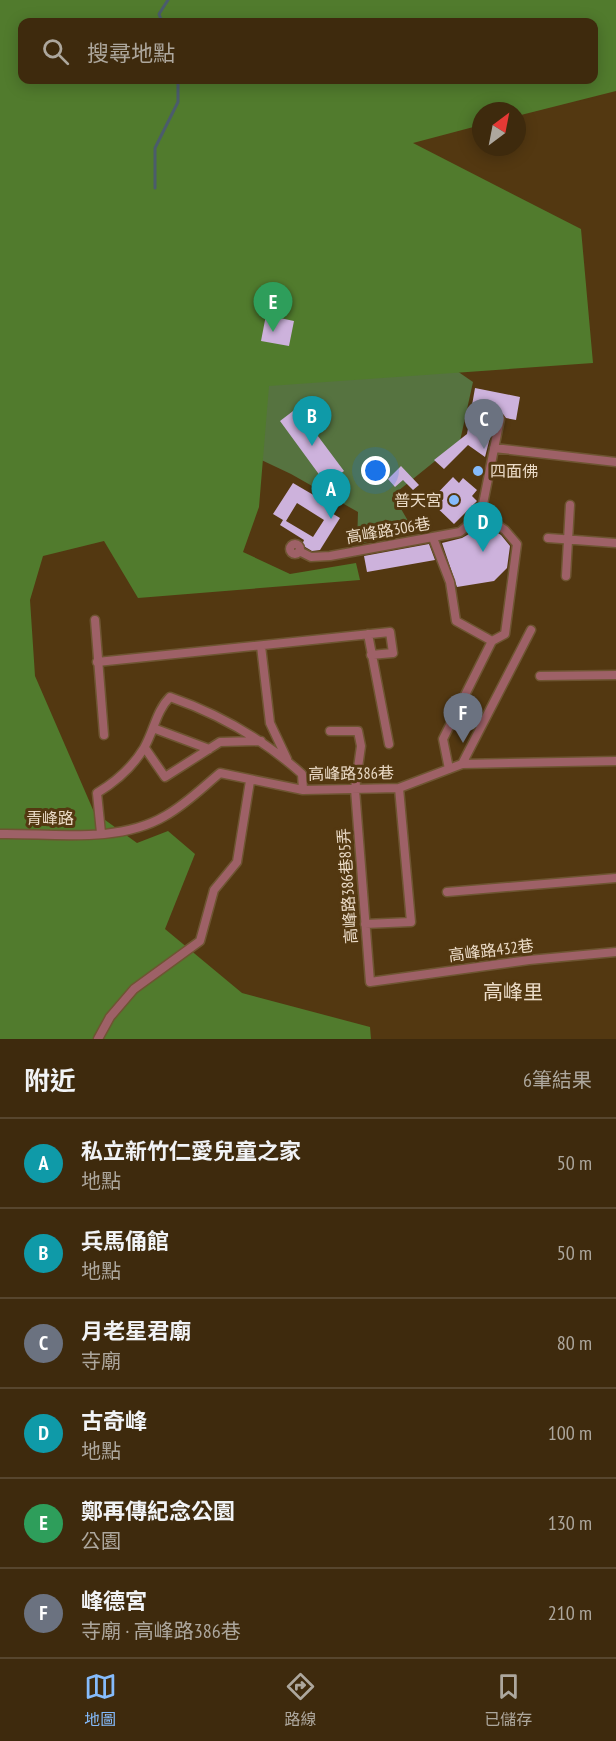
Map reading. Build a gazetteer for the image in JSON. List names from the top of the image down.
{
  "streets": {
    "street": [
      "高峰路306巷",
      "高峰路386巷",
      "青峰路",
      "高峰路386巷85弄",
      "高峰路432巷"
    ]
  },
  "crossings": [
    ["高峰路386巷", "青峰路"],
    ["高峰路386巷", "高峰路386巷85弄"],
    ["高峰路386巷85弄", "高峰路432巷"]
  ],
  "districts": ["高峰里"],
  "places": ["四面佛", "普天宮"],
  "north": "top right",
  "page": {
    "search": "搜尋地點",
    "pins": [
      "E",
      "B",
      "C",
      "A",
      "D",
      "F"
    ],
    "heading": ["附近", "6筆結果"],
    "list": [
      {
        "mark": "A",
        "name": "私立新竹仁愛兒童之家",
        "note": "地點",
        "value": "50 m"
      },
      {
        "mark": "B",
        "name": "兵馬俑館",
        "note": "地點",
        "value": "50 m"
      },
      {
        "mark": "C",
        "name": "月老星君廟",
        "note": "寺廟",
        "value": "80 m"
      },
      {
        "mark": "D",
        "name": "古奇峰",
        "note": "地點",
        "value": "100 m"
      },
      {
        "mark": "E",
        "name": "鄭再傳紀念公園",
        "note": "公園",
        "value": "130 m"
      },
      {
        "mark": "F",
        "name": "峰德宮",
        "note": "寺廟 · 高峰路386巷",
        "value": "210 m"
      }
    ],
    "nav": ["地圖", "路線", "已儲存"]
  }
}
